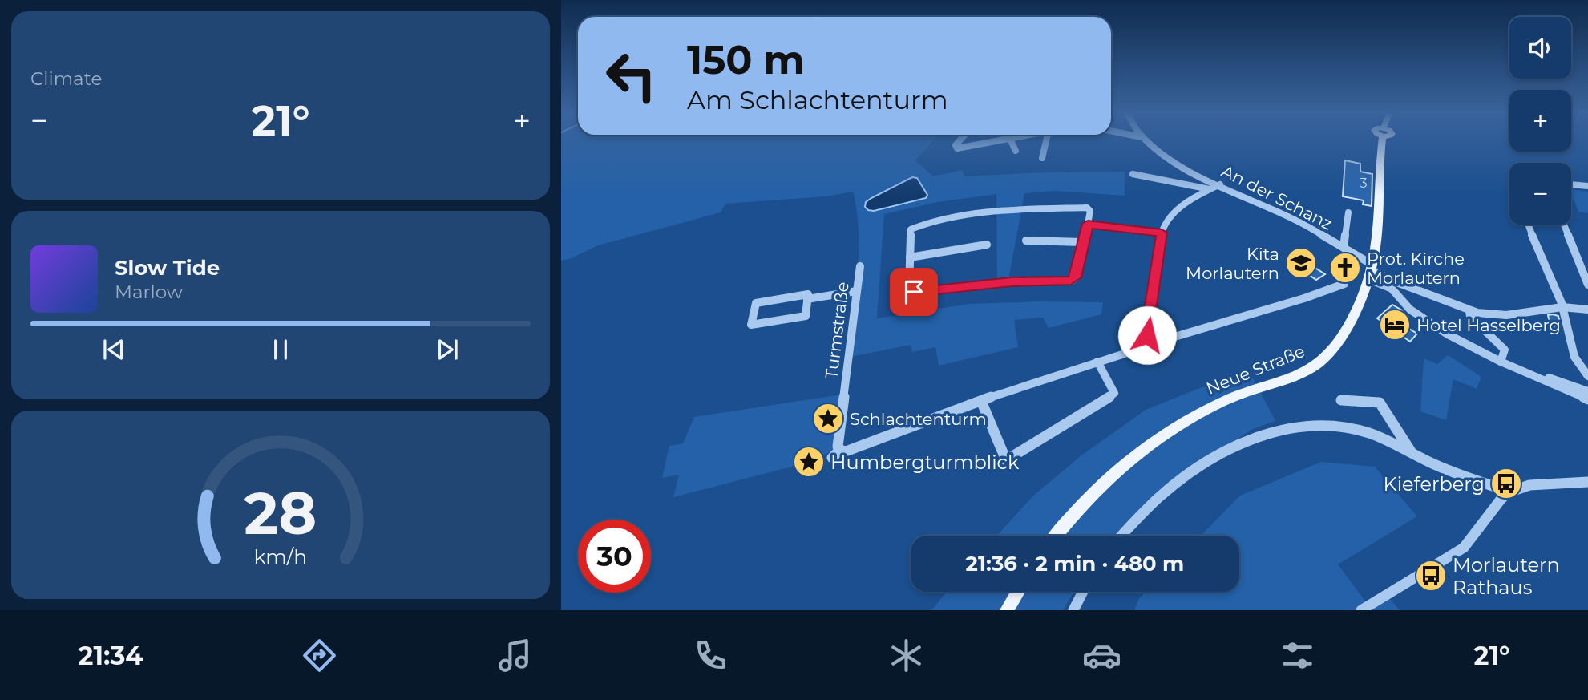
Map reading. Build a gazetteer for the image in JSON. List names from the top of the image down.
{
  "streets": {
    "main road": ["Neue Straße"],
    "street": ["An der Schanz", "Turmstraße"]
  },
  "crossings": [
    ["An der Schanz", "Neue Straße"]
  ],
  "places": {
    "school or university": ["Kita Morlautern"],
    "church": ["Prot. Kirche Morlautern"],
    "hotel": ["Hotel Hasselberg"],
    "place": ["Schlachtenturm", "Humbergturmblick"],
    "bus stop": ["Kieferberg", "Morlautern Rathaus"]
  },
  "house_numbers": ["3"],
  "page": {
    "tile": "Climate",
    "map_buttons": ["+", "−"],
    "turn": ["150 m", "Am Schlachtenturm"],
    "heat": ["−", "21°", "+"],
    "song": ["Slow Tide", "Marlow"],
    "limit": "30",
    "trip": "21:36 · 2 min · 480 m",
    "tabs": ["21:34", "21°"],
    "gauge": ["28", "km/h"]
  }
}
